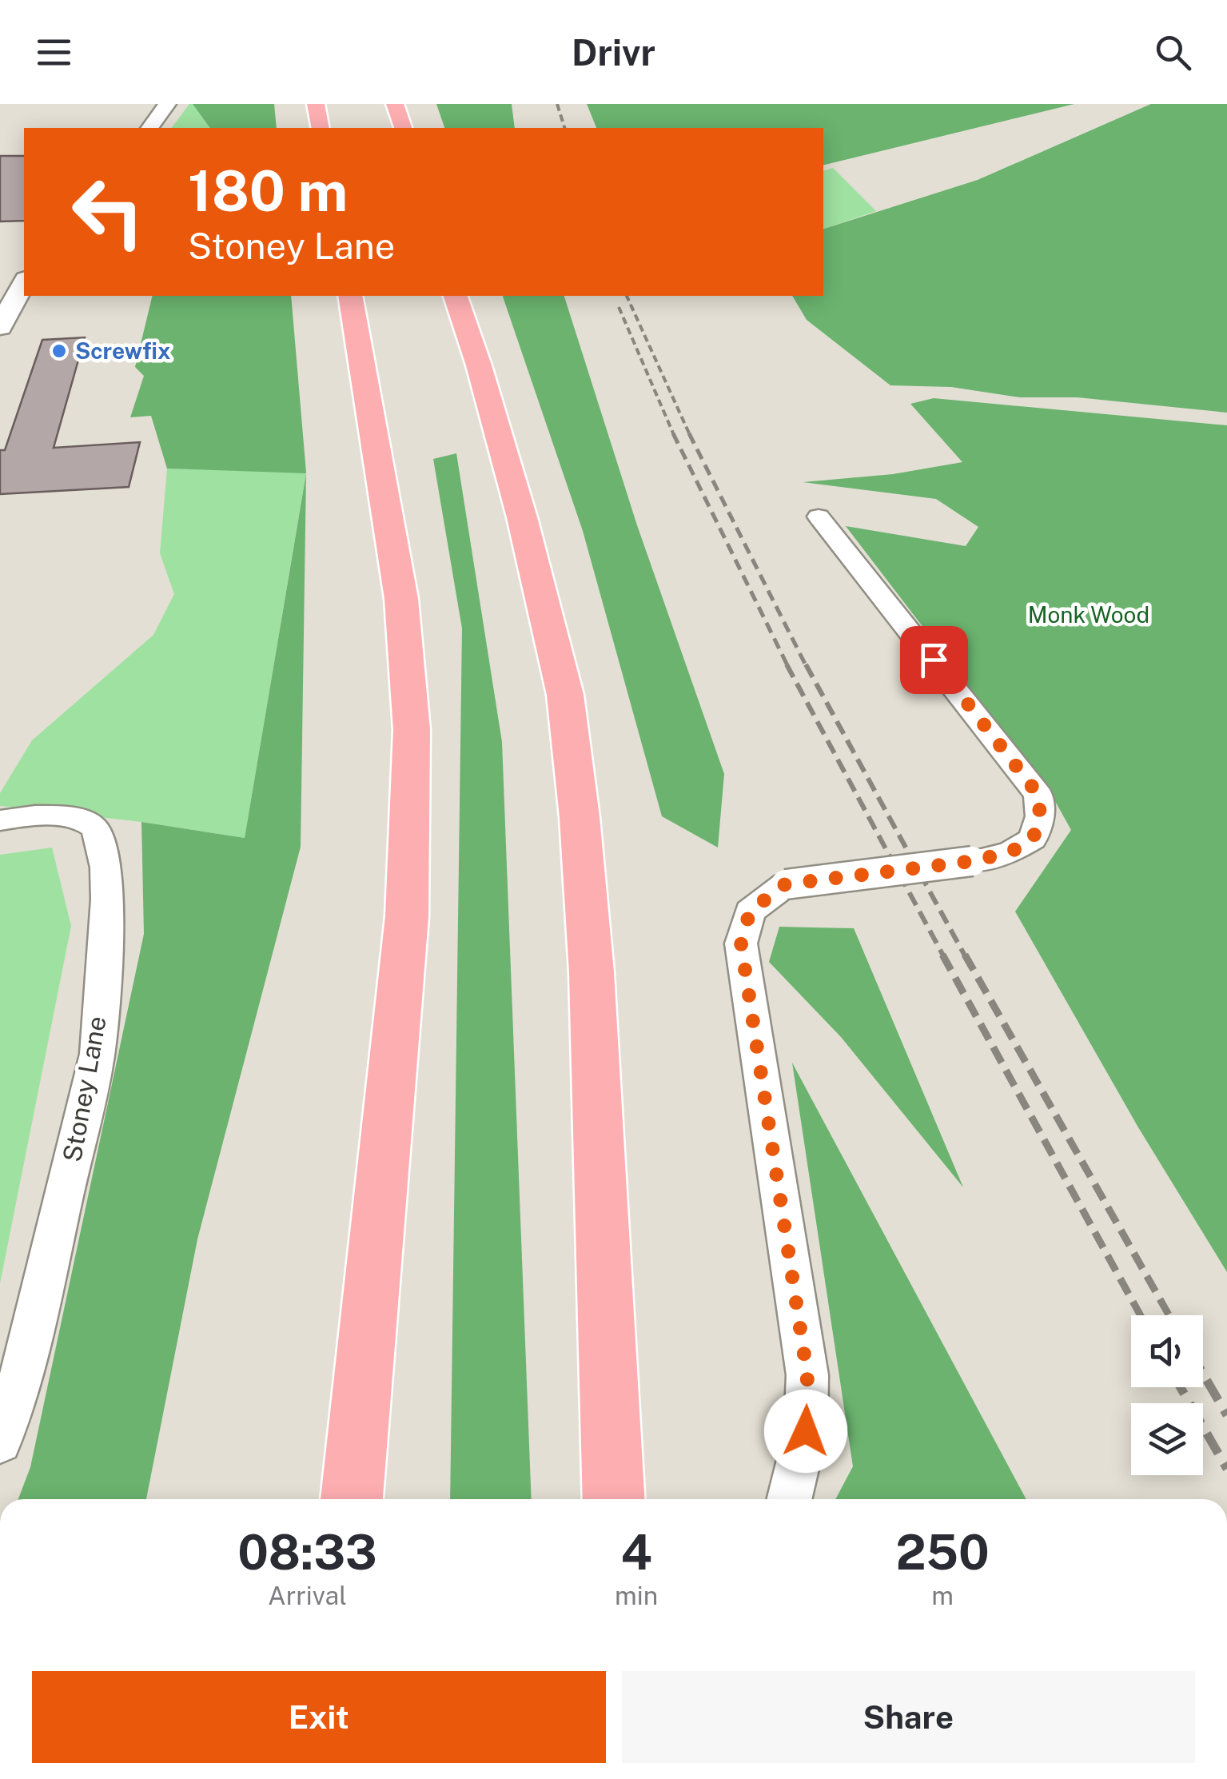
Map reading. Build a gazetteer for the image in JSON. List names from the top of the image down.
{
  "streets": {
    "street": ["Stoney Lane"]
  },
  "parks": ["Monk Wood"],
  "places": ["Screwfix"],
  "page": {
    "header": "Drivr",
    "turn": ["180 m", "Stoney Lane"],
    "eta": [
      "08:33",
      "Arrival",
      "4",
      "min",
      "250",
      "m"
    ],
    "buttons": ["Exit", "Share"]
  }
}
